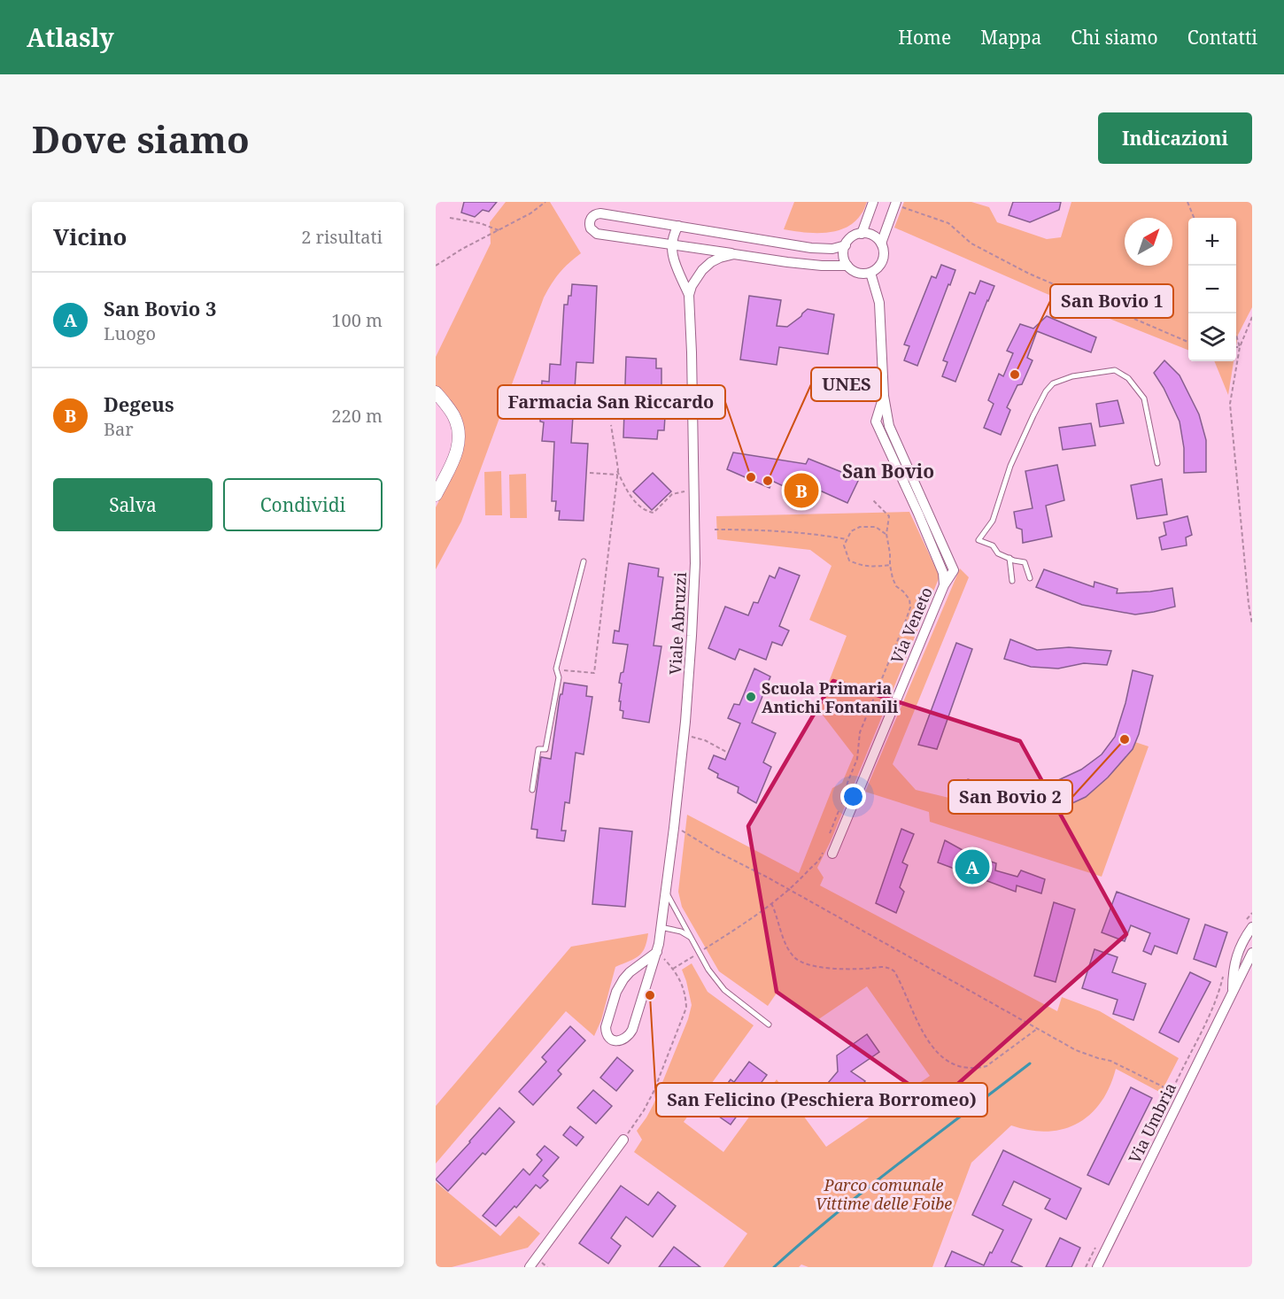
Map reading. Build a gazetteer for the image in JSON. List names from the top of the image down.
{
  "streets": {
    "street": ["Viale Abruzzi", "Via Veneto", "Via Umbria"]
  },
  "districts": ["San Bovio"],
  "parks": ["Parco comunale Vittime delle Foibe"],
  "places": [
    "San Bovio 1",
    "Farmacia San Riccardo",
    "UNES",
    "Scuola Primaria Antichi Fontanili",
    "San Bovio 2",
    "San Felicino (Peschiera Borromeo)"
  ],
  "north": "top right",
  "page": {
    "header": "Atlasly",
    "nav": [
      "Home",
      "Mappa",
      "Chi siamo",
      "Contatti"
    ],
    "buttons": [
      "Indicazioni",
      ["Salva", "Condividi"]
    ],
    "title": "Dove siamo",
    "heading": ["Vicino", "2 risultati"],
    "map_buttons": ["+", "−"],
    "list": [
      {
        "mark": "A",
        "name": "San Bovio 3",
        "note": "Luogo",
        "value": "100 m"
      },
      {
        "mark": "B",
        "name": "Degeus",
        "note": "Bar",
        "value": "220 m"
      }
    ],
    "pins": ["B", "A"]
  }
}
